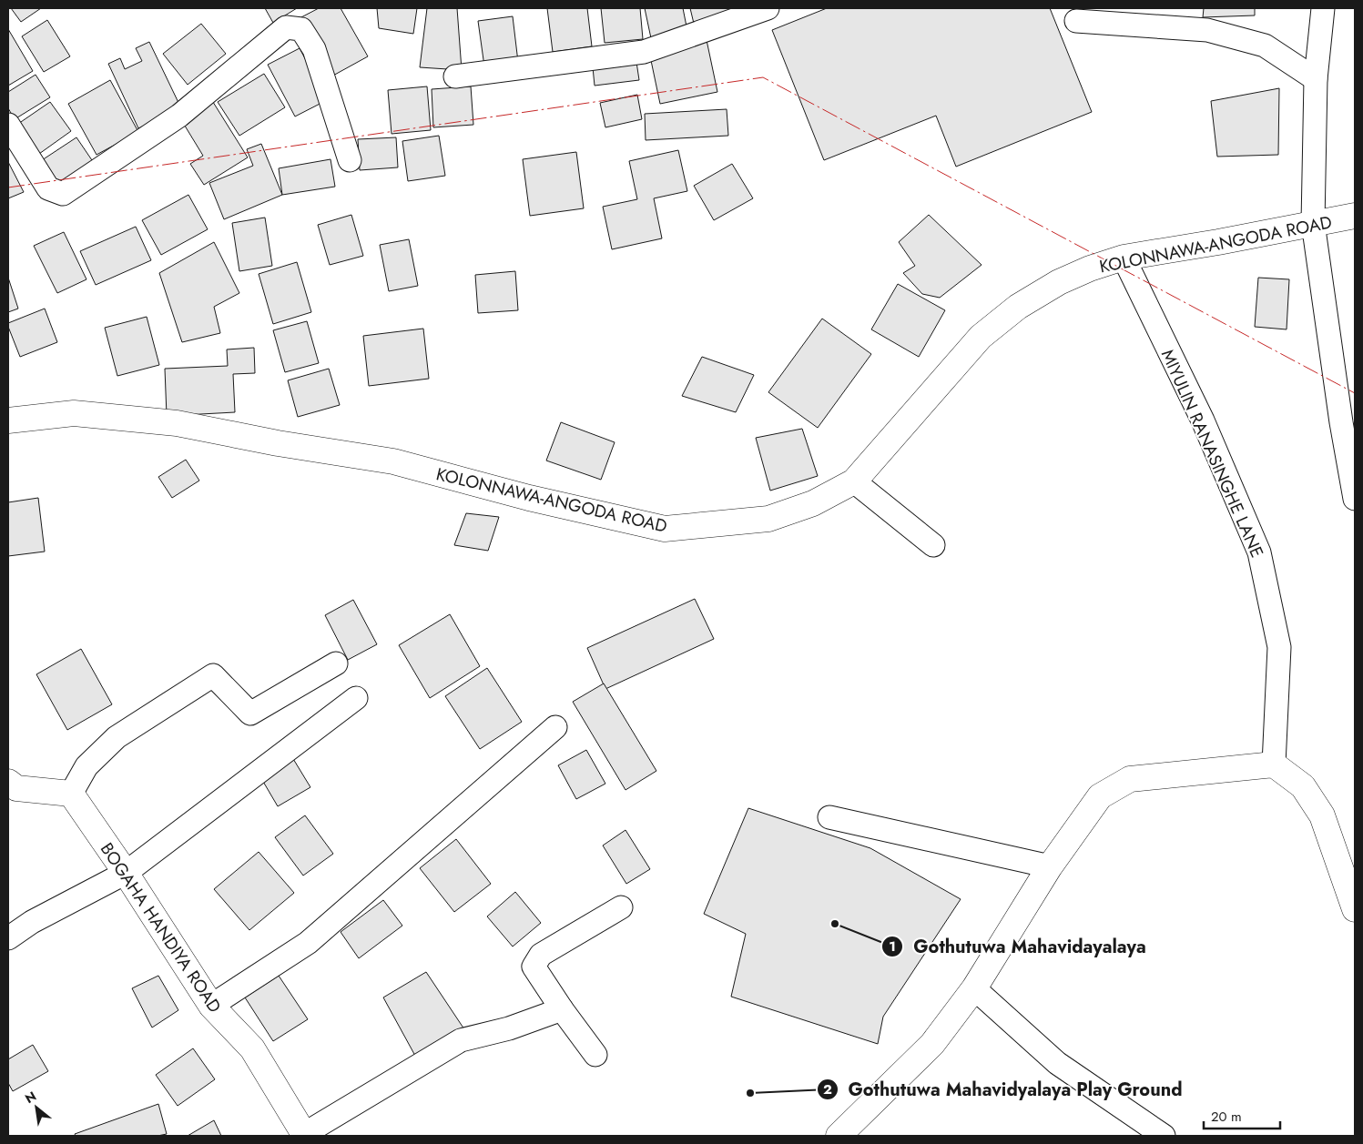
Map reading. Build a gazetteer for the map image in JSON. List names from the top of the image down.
{
  "streets": {
    "main road": ["KOLONNAWA-ANGODA ROAD", "BOGAHA HANDIYA ROAD"],
    "street": ["MIYULIN RANASINGHE LANE"]
  },
  "crossings": [
    ["KOLONNAWA-ANGODA ROAD", "MIYULIN RANASINGHE LANE"]
  ],
  "places": ["Gothutuwa Mahavidayalaya", "Gothutuwa Mahavidyalaya Play Ground"],
  "scale_bar": "20 m",
  "north": "top left"
}
